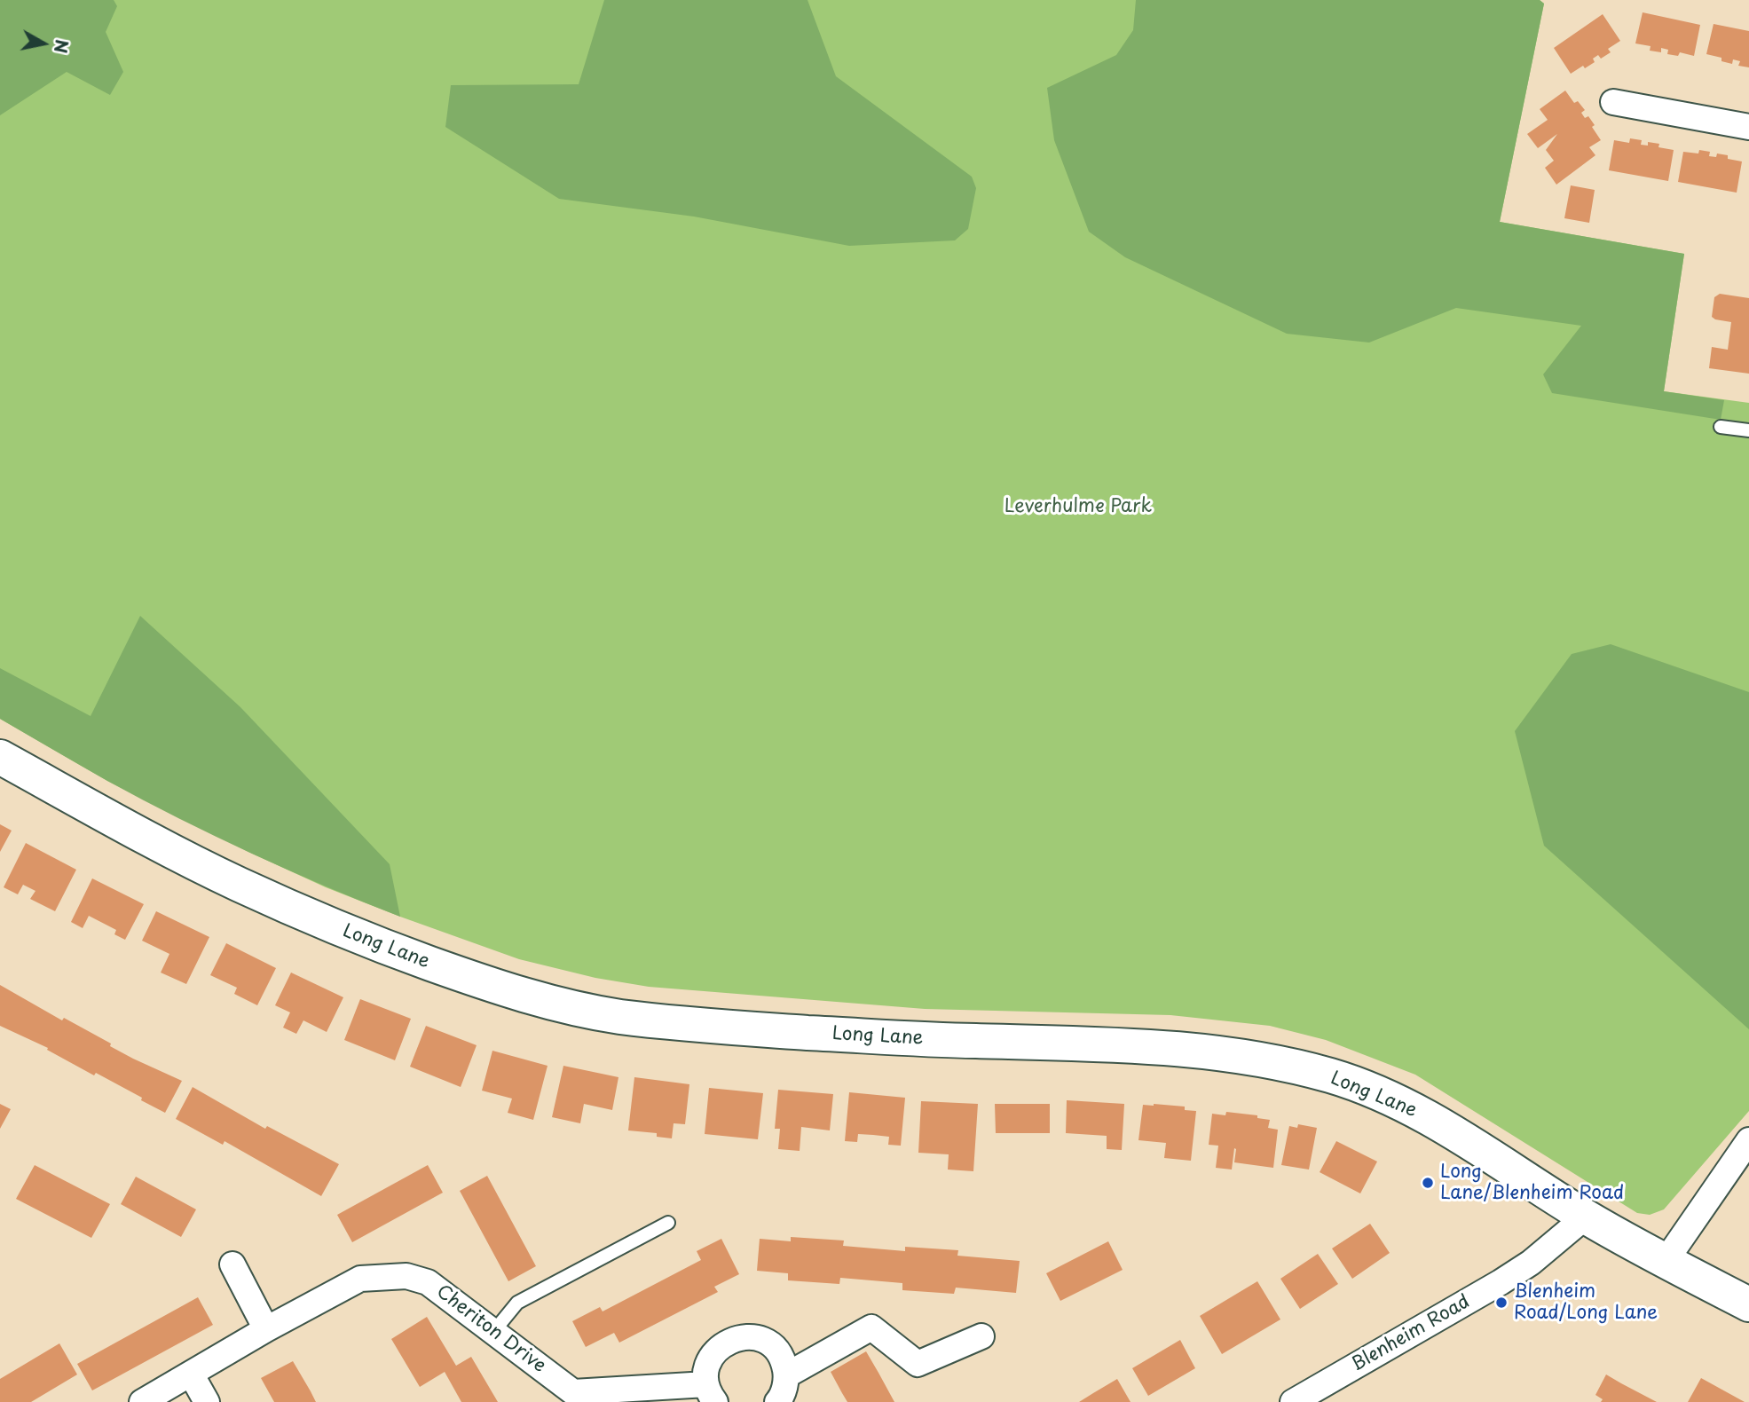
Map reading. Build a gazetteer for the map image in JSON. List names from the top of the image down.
{
  "streets": {
    "street": ["Long Lane", "Cheriton Drive", "Blenheim Road"]
  },
  "crossings": [
    ["Long Lane", "Blenheim Road"]
  ],
  "parks": ["Leverhulme Park"],
  "places": ["Long Lane/Blenheim Road", "Blenheim Road/Long Lane"],
  "north": "right"
}
